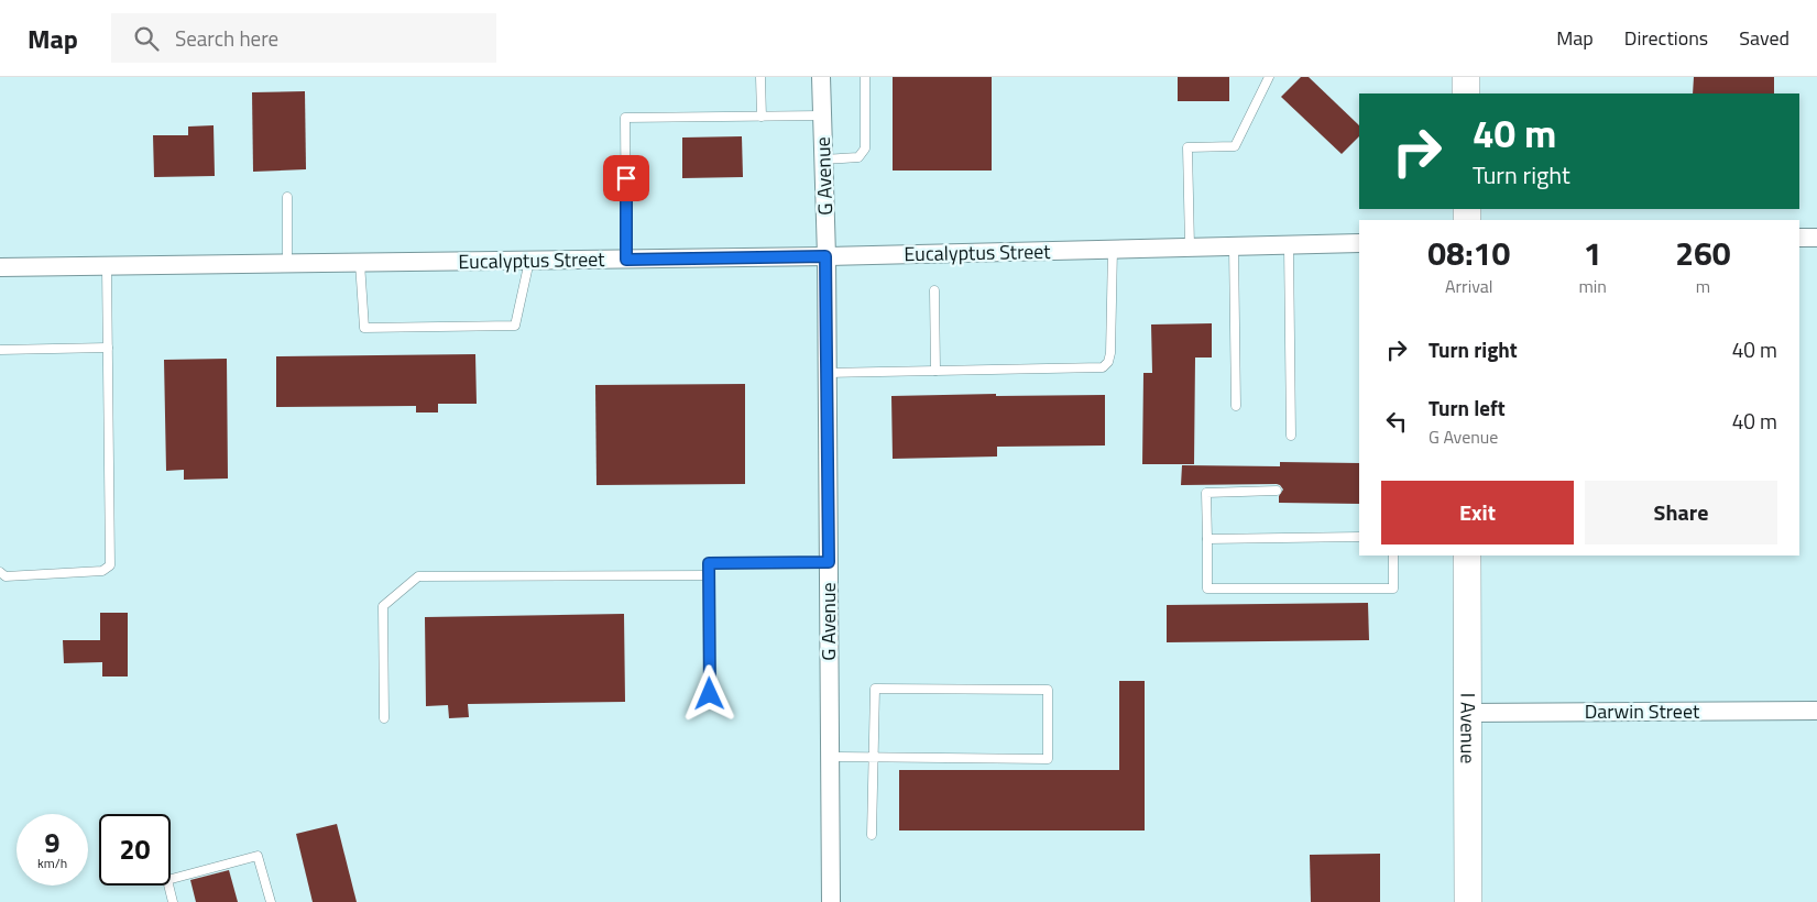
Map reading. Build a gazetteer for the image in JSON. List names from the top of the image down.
{
  "streets": {
    "main road": ["I Avenue"],
    "street": ["G Avenue", "Eucalyptus Street", "Darwin Street"]
  },
  "crossings": [
    ["G Avenue", "Eucalyptus Street"],
    ["Darwin Street", "I Avenue"]
  ],
  "page": {
    "header": "Map",
    "search": "Search here",
    "nav": ["Map", "Directions", "Saved"],
    "turn": ["40 m", "Turn right"],
    "eta": [
      "08:10",
      "Arrival",
      "1",
      "min",
      "260",
      "m"
    ],
    "list": [
      {
        "name": "Turn right",
        "value": "40 m"
      },
      {
        "name": "Turn left",
        "note": "G Avenue",
        "value": "40 m"
      }
    ],
    "buttons": ["Exit", "Share"],
    "speed": "9 km/h",
    "limit": "20"
  }
}
